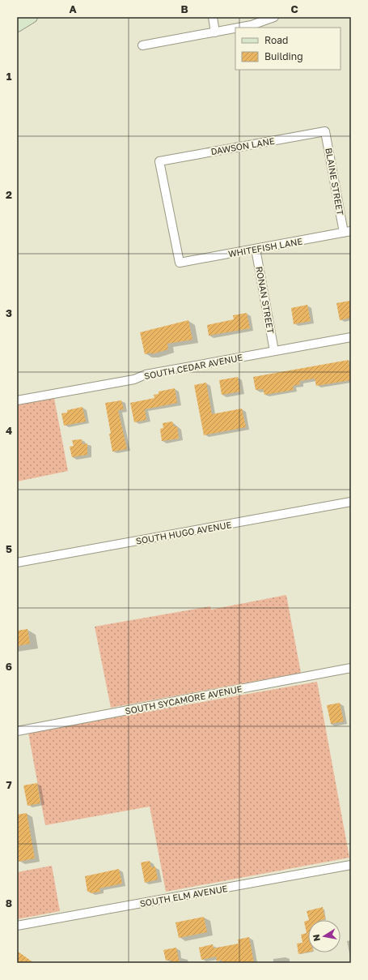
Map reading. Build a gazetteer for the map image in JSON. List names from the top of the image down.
{
  "streets": {
    "street": [
      "DAWSON LANE",
      "BLAINE STREET",
      "WHITEFISH LANE",
      "RONAN STREET",
      "SOUTH CEDAR AVENUE",
      "SOUTH HUGO AVENUE",
      "SOUTH SYCAMORE AVENUE",
      "SOUTH ELM AVENUE"
    ]
  },
  "crossings": [
    ["DAWSON LANE", "BLAINE STREET"],
    ["DAWSON LANE", "WHITEFISH LANE"],
    ["BLAINE STREET", "WHITEFISH LANE"],
    ["WHITEFISH LANE", "RONAN STREET"],
    ["RONAN STREET", "SOUTH CEDAR AVENUE"]
  ],
  "legend": ["Road", "Building"],
  "north": "left",
  "grid": {
    "columns": ["A", "B", "C"],
    "rows": [
      "1",
      "2",
      "3",
      "4",
      "5",
      "6",
      "7",
      "8"
    ]
  }
}
